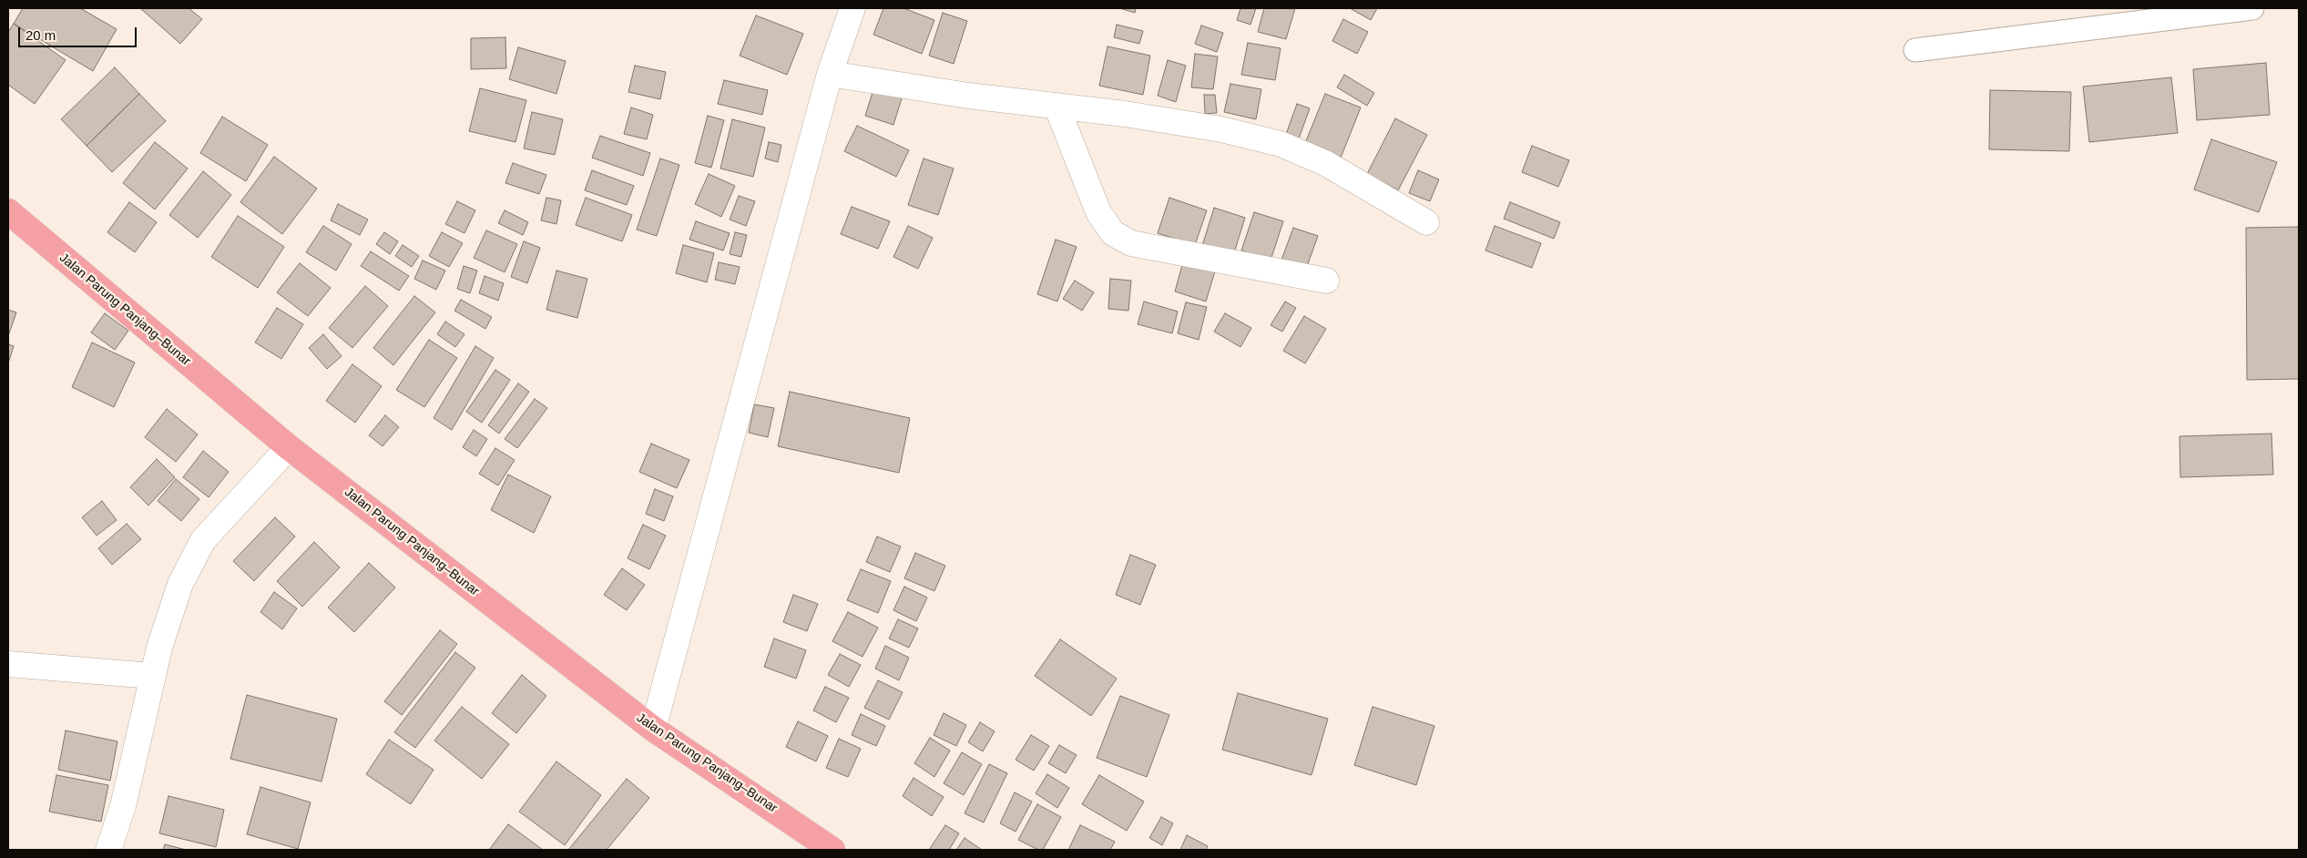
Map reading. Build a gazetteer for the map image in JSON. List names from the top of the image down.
{
  "streets": {
    "main road": ["Jalan Parung Panjang–Bunar"]
  },
  "scale_bar": "20 m"
}
